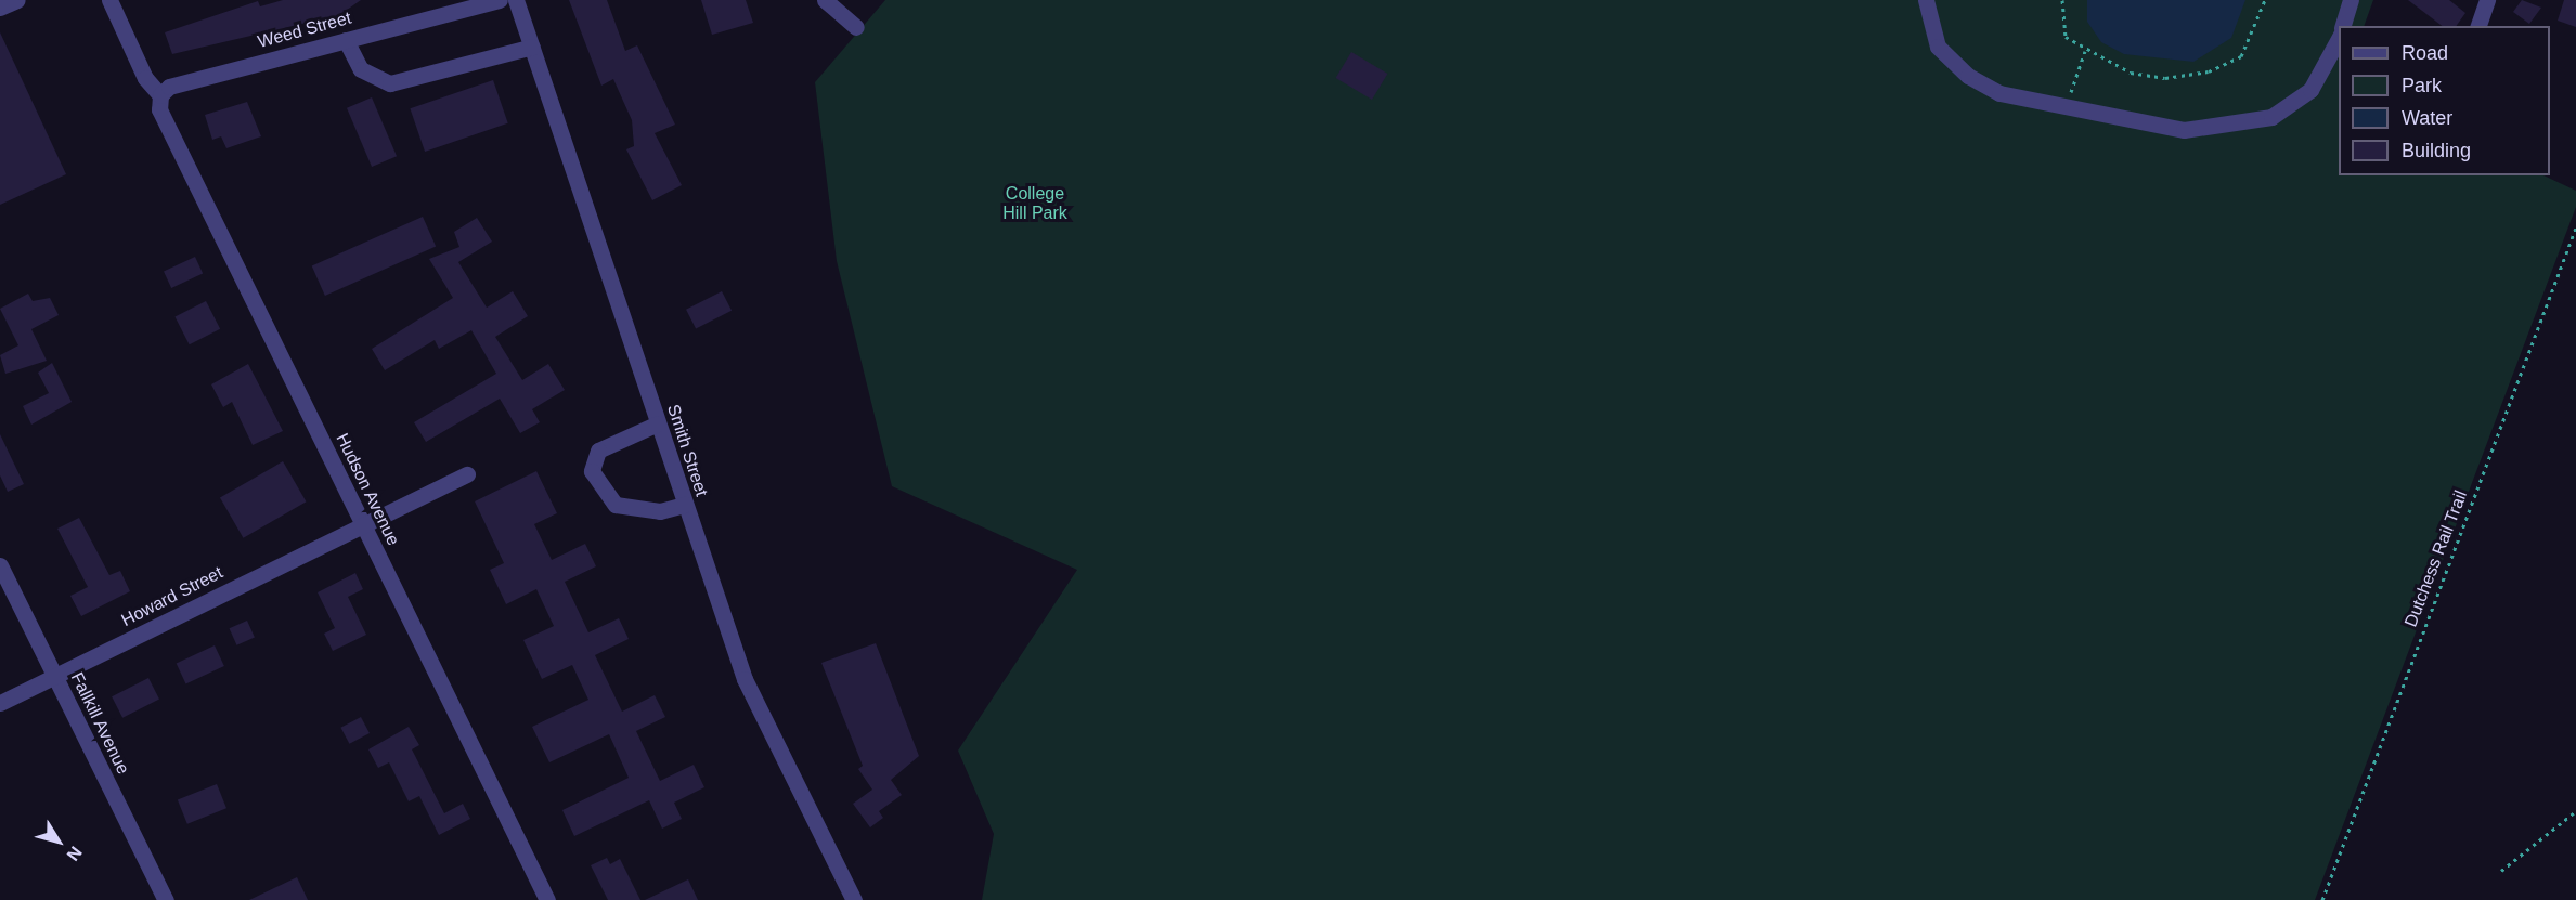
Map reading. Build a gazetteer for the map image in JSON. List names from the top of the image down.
{
  "streets": {
    "street": [
      "Weed Street",
      "Smith Street",
      "Hudson Avenue",
      "Howard Street",
      "Fallkill Avenue"
    ],
    "path": ["Dutchess Rail Trail"]
  },
  "crossings": [
    ["Weed Street", "Hudson Avenue"],
    ["Hudson Avenue", "Howard Street"],
    ["Howard Street", "Fallkill Avenue"]
  ],
  "parks": ["College Hill Park"],
  "legend": [
    "Road",
    "Park",
    "Water",
    "Building"
  ],
  "north": "bottom right"
}
